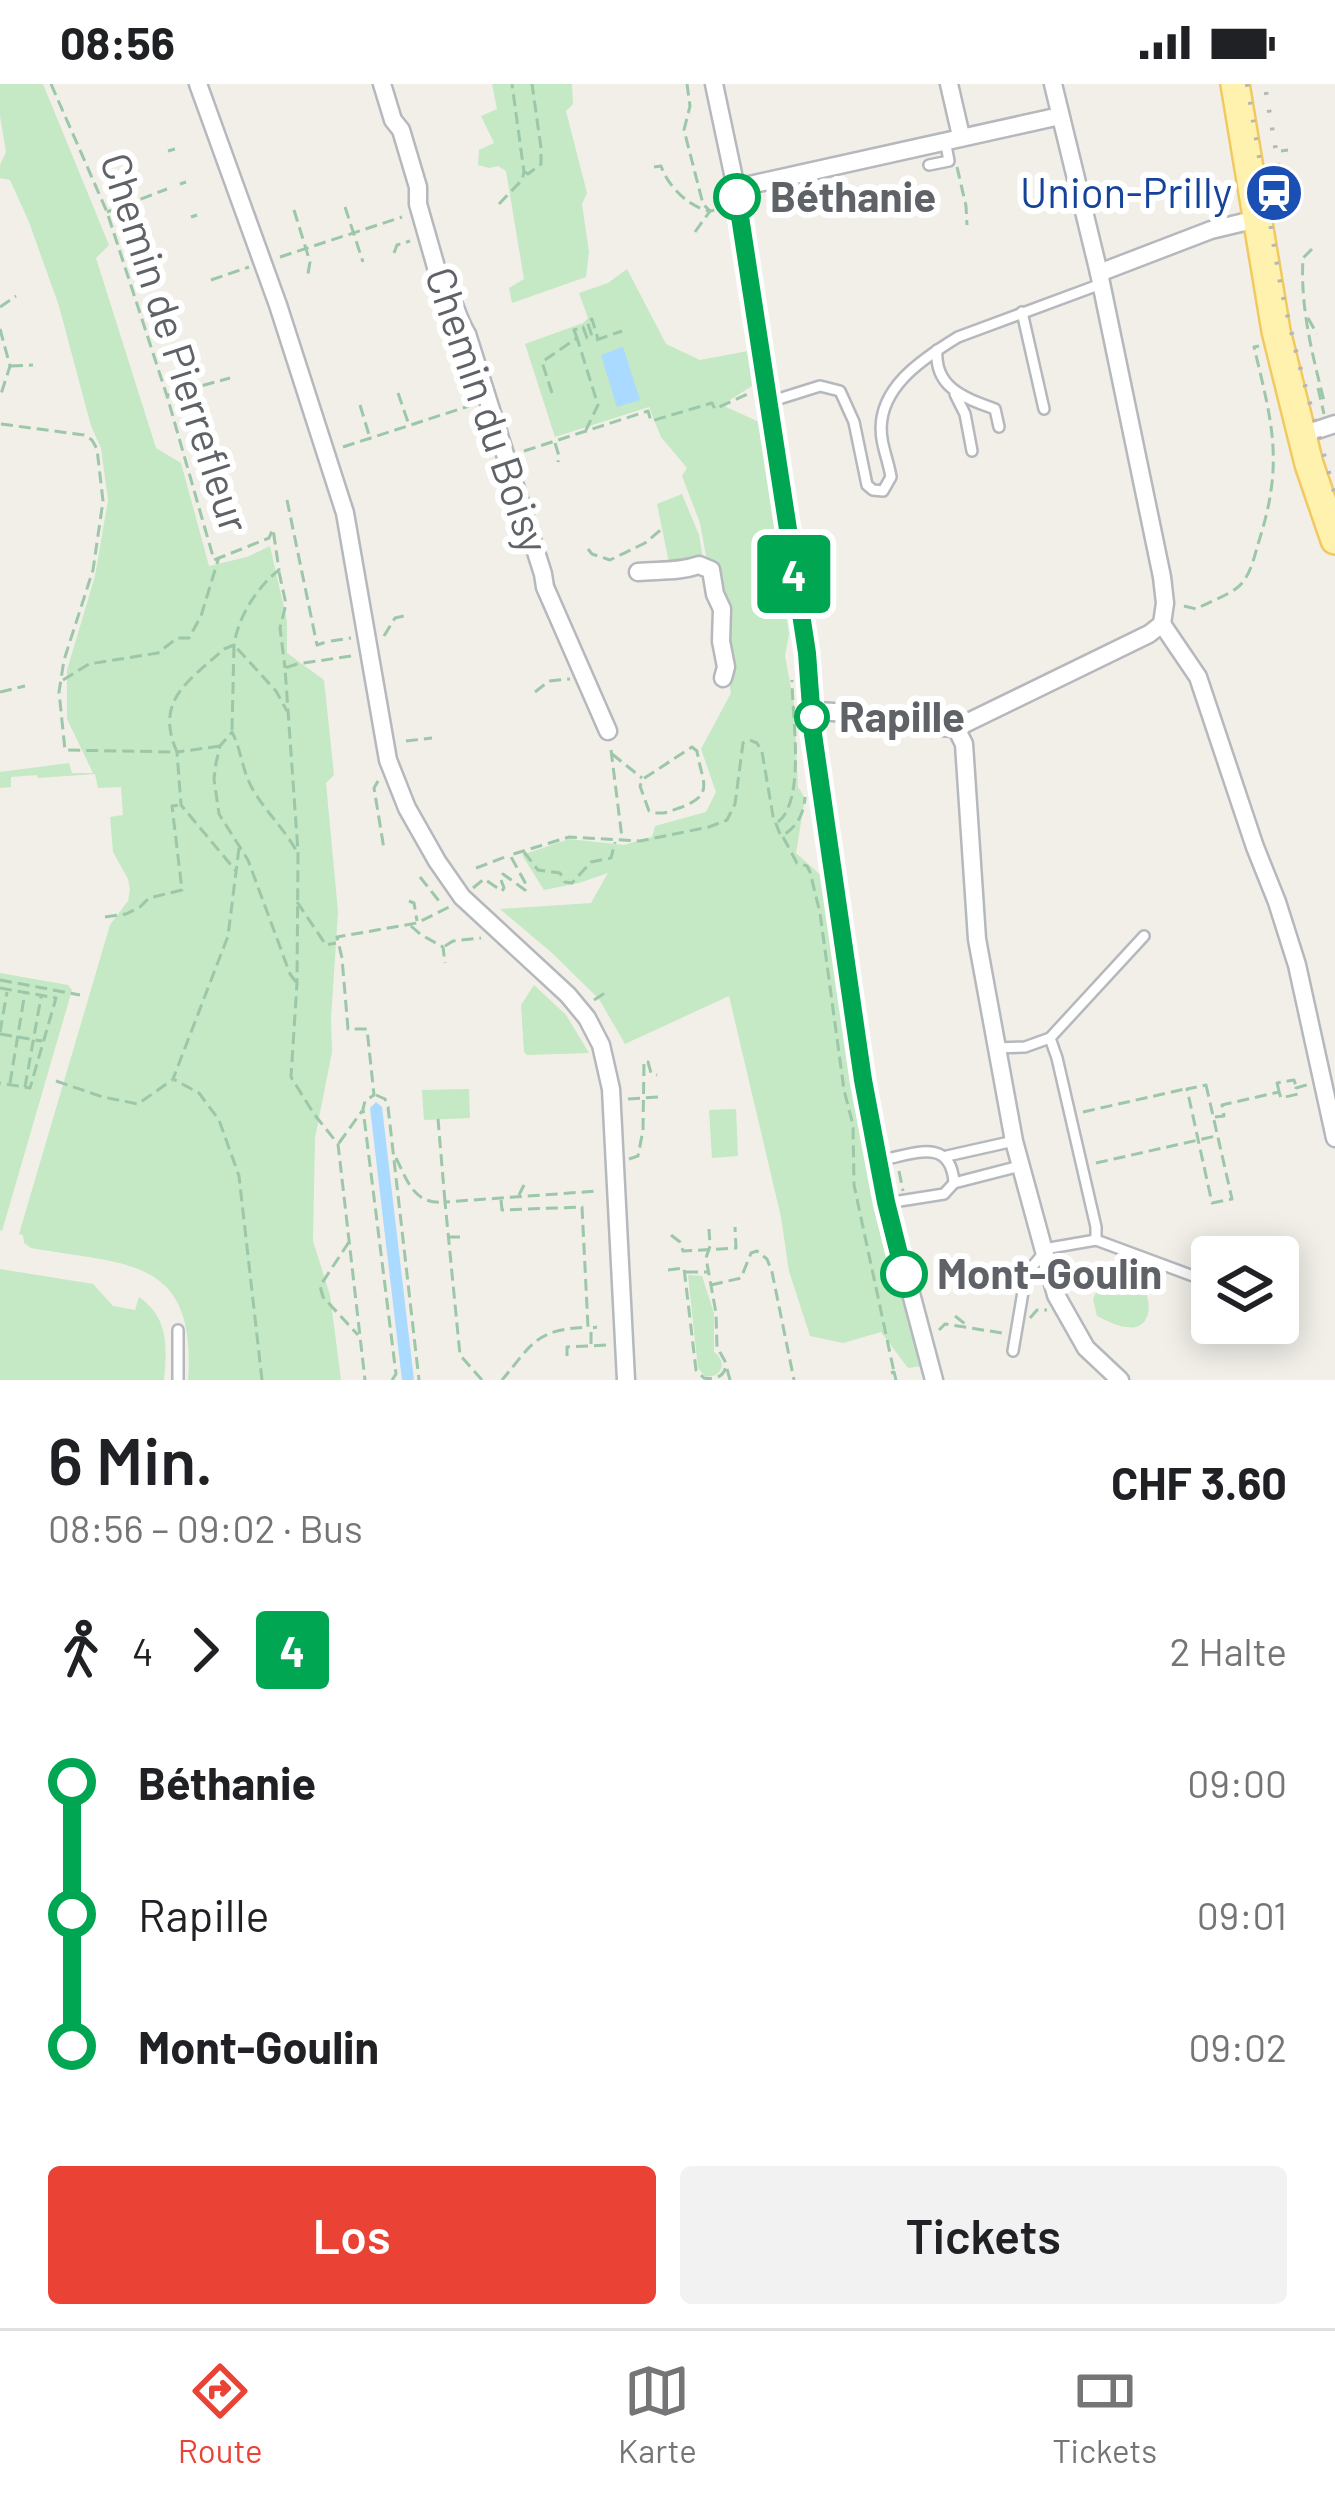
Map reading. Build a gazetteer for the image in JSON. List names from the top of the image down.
{
  "streets": {
    "street": ["Chemin du Boisy"],
    "path": ["Chemin de Pierrefleur"]
  },
  "places": {
    "station": ["Union-Prilly"],
    "other": ["Béthanie", "Rapille", "Mont-Goulin"]
  },
  "lines": ["bus line 4"],
  "page": {
    "status": "08:56",
    "on_map": "4",
    "heading": ["6 Min.", "08:56 – 09:02 · Bus", "CHF 3.60"],
    "legs": ["4", "4", "2 Halte"],
    "list": [
      {
        "name": "Béthanie",
        "value": "09:00"
      },
      {
        "name": "Rapille",
        "value": "09:01"
      },
      {
        "name": "Mont-Goulin",
        "value": "09:02"
      }
    ],
    "buttons": ["Los", "Tickets"],
    "tabs": ["Route", "Karte", "Tickets"]
  }
}
